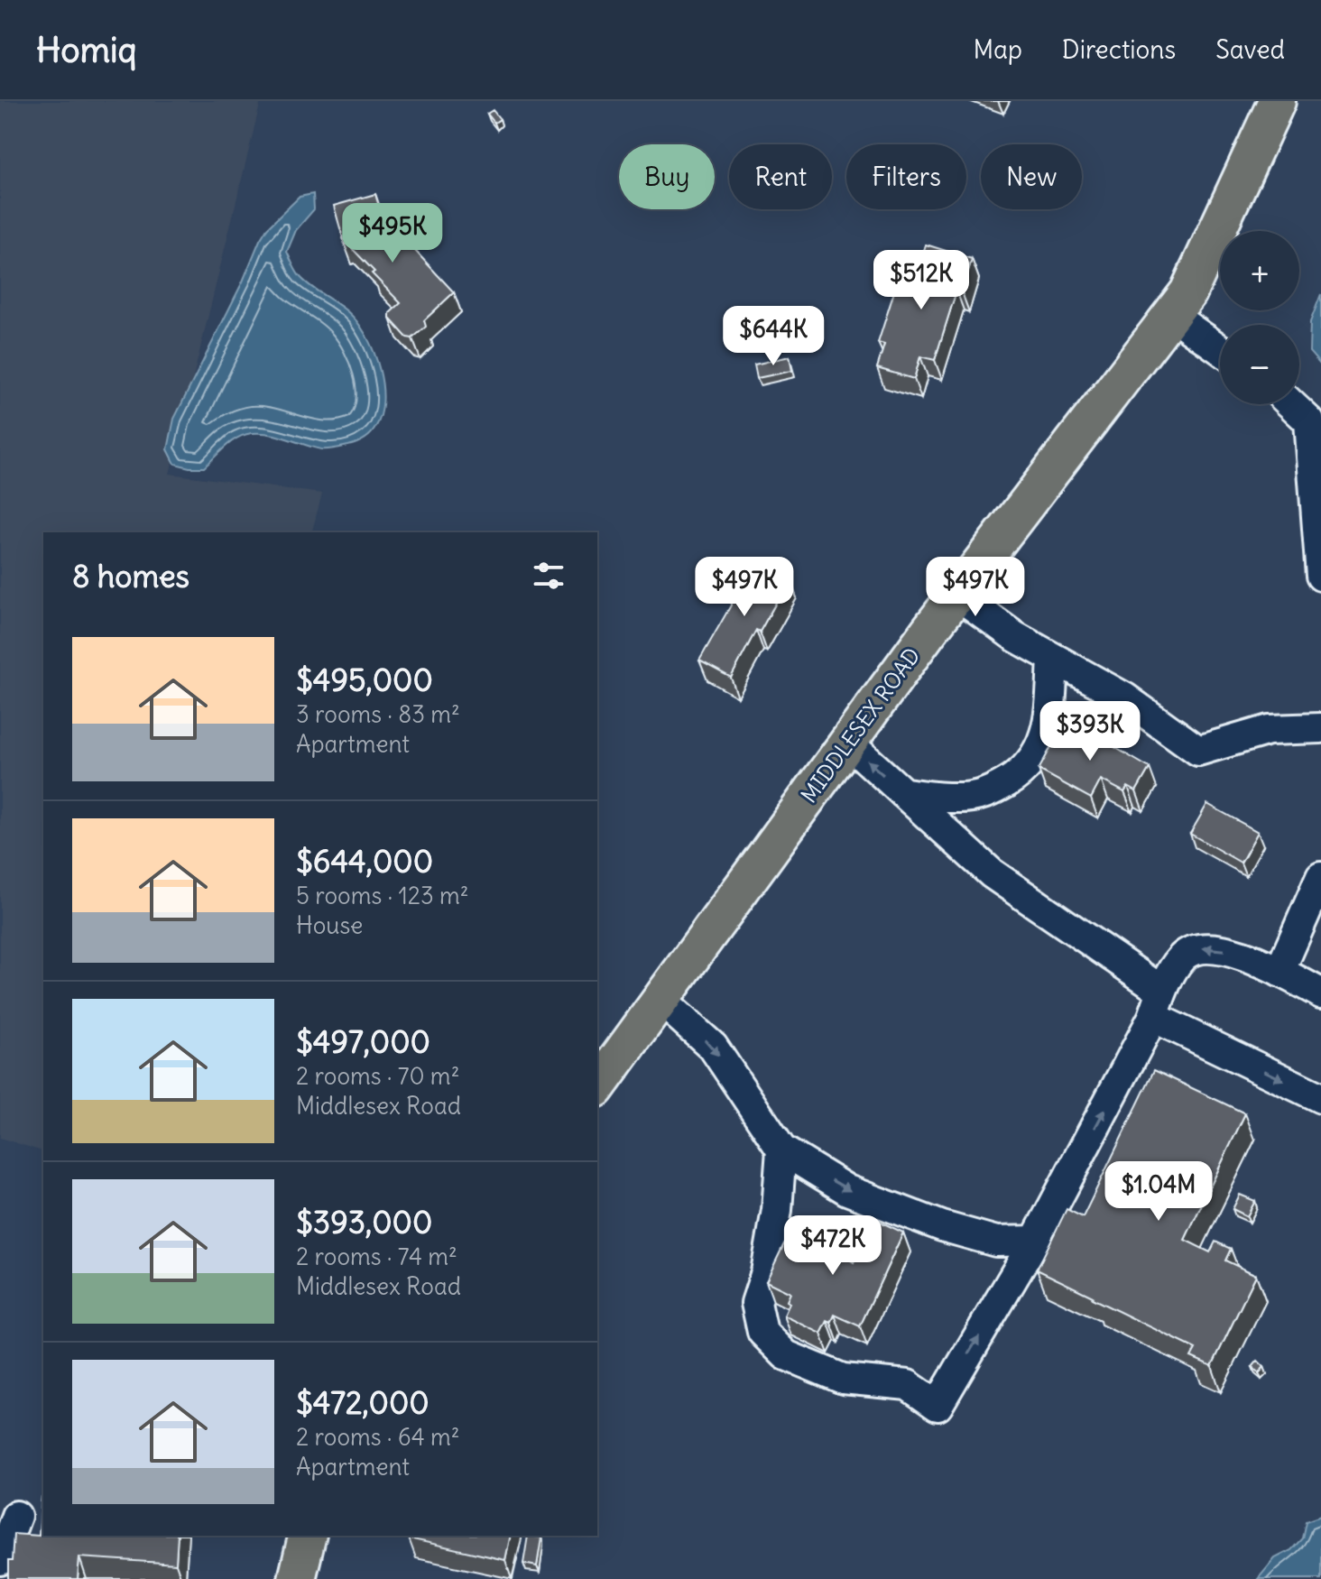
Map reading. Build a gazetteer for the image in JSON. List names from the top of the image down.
{
  "streets": {
    "main road": ["MIDDLESEX ROAD"]
  },
  "page": {
    "header": "Homiq",
    "nav": ["Map", "Directions", "Saved"],
    "chip": [
      "Buy",
      "Rent",
      "Filters",
      "New"
    ],
    "price": [
      "$495K",
      "$512K",
      "$644K",
      "$497K",
      "$497K",
      "$393K",
      "$1.04M",
      "$472K"
    ],
    "map_buttons": ["+", "−"],
    "heading": "8 homes",
    "list": [
      {
        "name": "$495,000",
        "note": "3 rooms · 83 m² · Apartment"
      },
      {
        "name": "$644,000",
        "note": "5 rooms · 123 m² · House"
      },
      {
        "name": "$497,000",
        "note": "2 rooms · 70 m² · Middlesex Road"
      },
      {
        "name": "$393,000",
        "note": "2 rooms · 74 m² · Middlesex Road"
      },
      {
        "name": "$472,000",
        "note": "2 rooms · 64 m² · Apartment"
      }
    ]
  }
}
